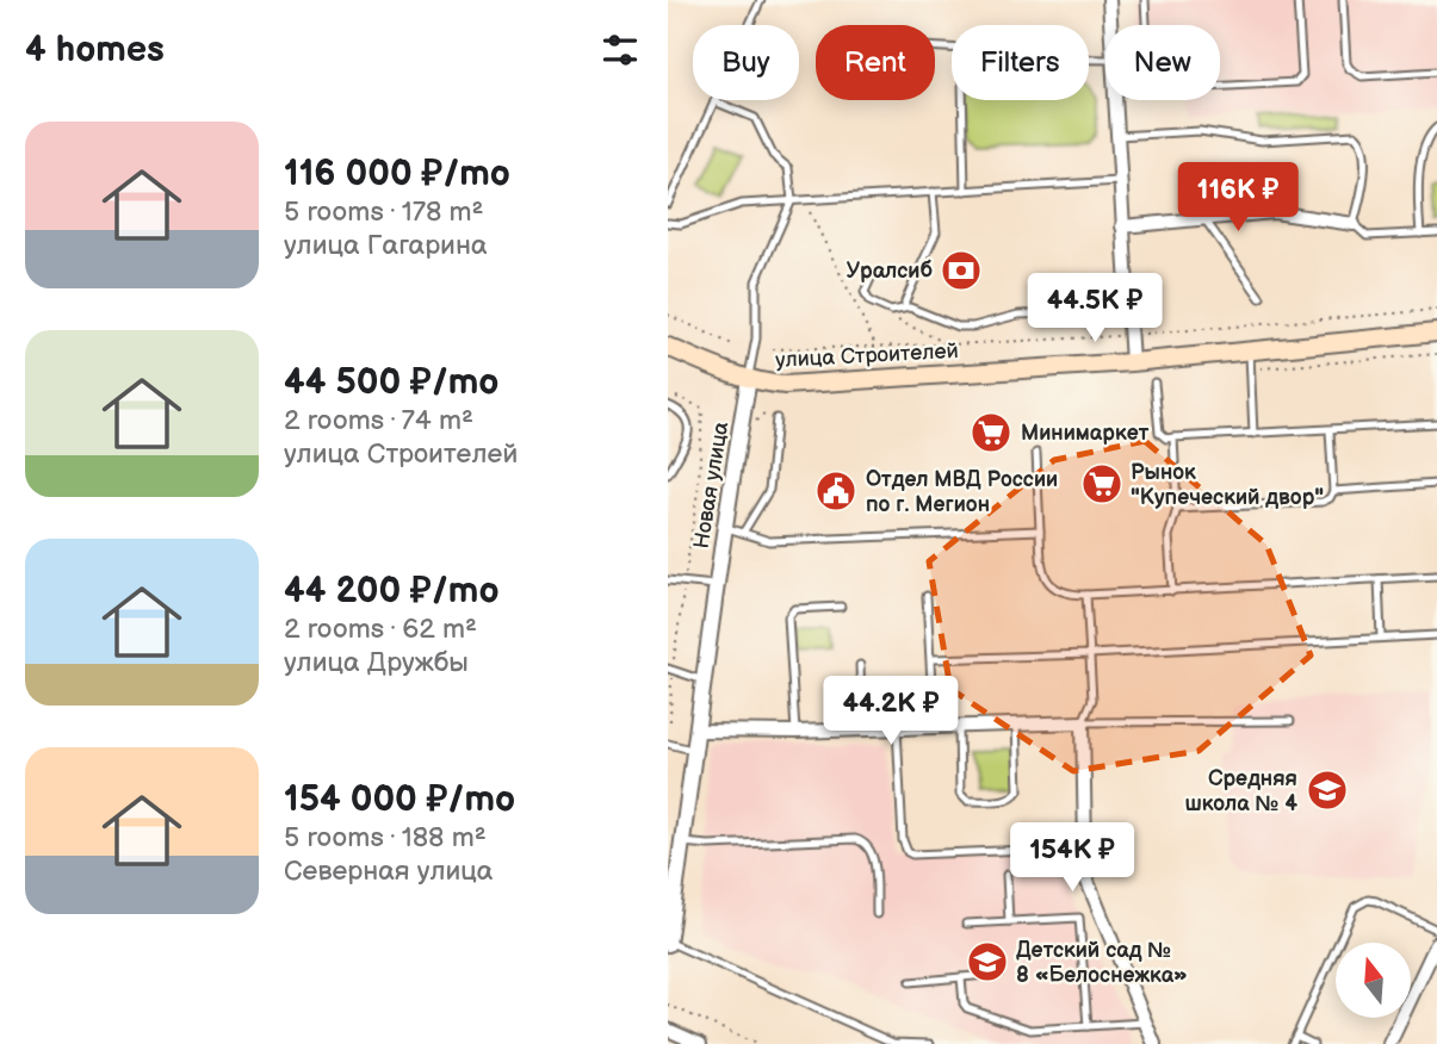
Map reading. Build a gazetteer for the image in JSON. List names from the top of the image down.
{
  "streets": {
    "main road": ["улица Строителей"],
    "street": ["Новая улица"]
  },
  "crossings": [
    ["улица Строителей", "Новая улица"]
  ],
  "places": {
    "bank": ["Уралсиб"],
    "supermarket": ["Минимаркет", "Рынок \"Купеческий двор\""],
    "public building": ["Отдел МВД России по г. Мегион"],
    "school or university": ["Средняя школа № 4", "Детский сад № 8 «Белоснежка»"]
  },
  "north": "top",
  "page": {
    "heading": "4 homes",
    "chip": [
      "Buy",
      "Rent",
      "Filters",
      "New"
    ],
    "list": [
      {
        "name": "116 000 ₽/mo",
        "note": "5 rooms · 178 m² · улица Гагарина"
      },
      {
        "name": "44 500 ₽/mo",
        "note": "2 rooms · 74 m² · улица Строителей"
      },
      {
        "name": "44 200 ₽/mo",
        "note": "2 rooms · 62 m² · улица Дружбы"
      },
      {
        "name": "154 000 ₽/mo",
        "note": "5 rooms · 188 m² · Северная улица"
      }
    ],
    "price": [
      "116K ₽",
      "44.5K ₽",
      "44.2K ₽",
      "154K ₽"
    ]
  }
}
